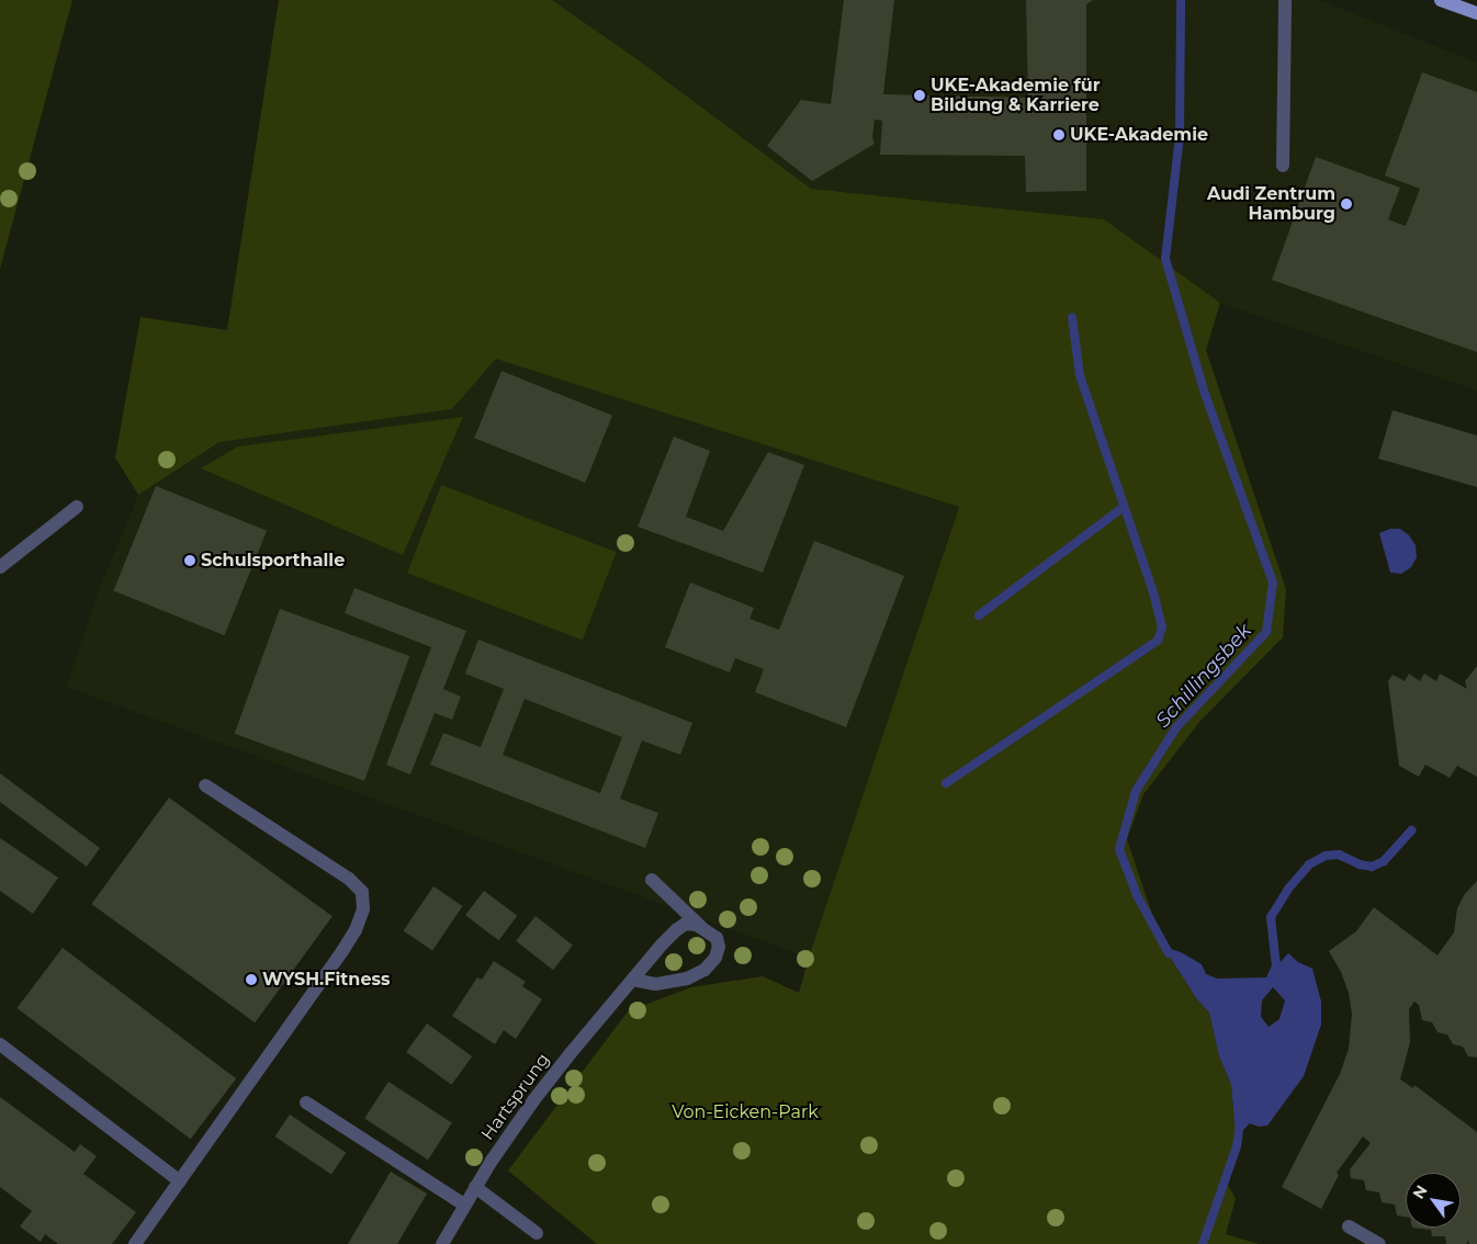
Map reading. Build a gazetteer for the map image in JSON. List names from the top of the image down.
{
  "streets": {
    "street": ["Hartsprung"]
  },
  "water": ["Schillingsbek"],
  "parks": ["Von-Eicken-Park"],
  "places": [
    "UKE-Akademie für Bildung & Karriere",
    "UKE-Akademie",
    "Audi Zentrum Hamburg",
    "Schulsporthalle",
    "WYSH.Fitness"
  ],
  "north": "top left"
}
